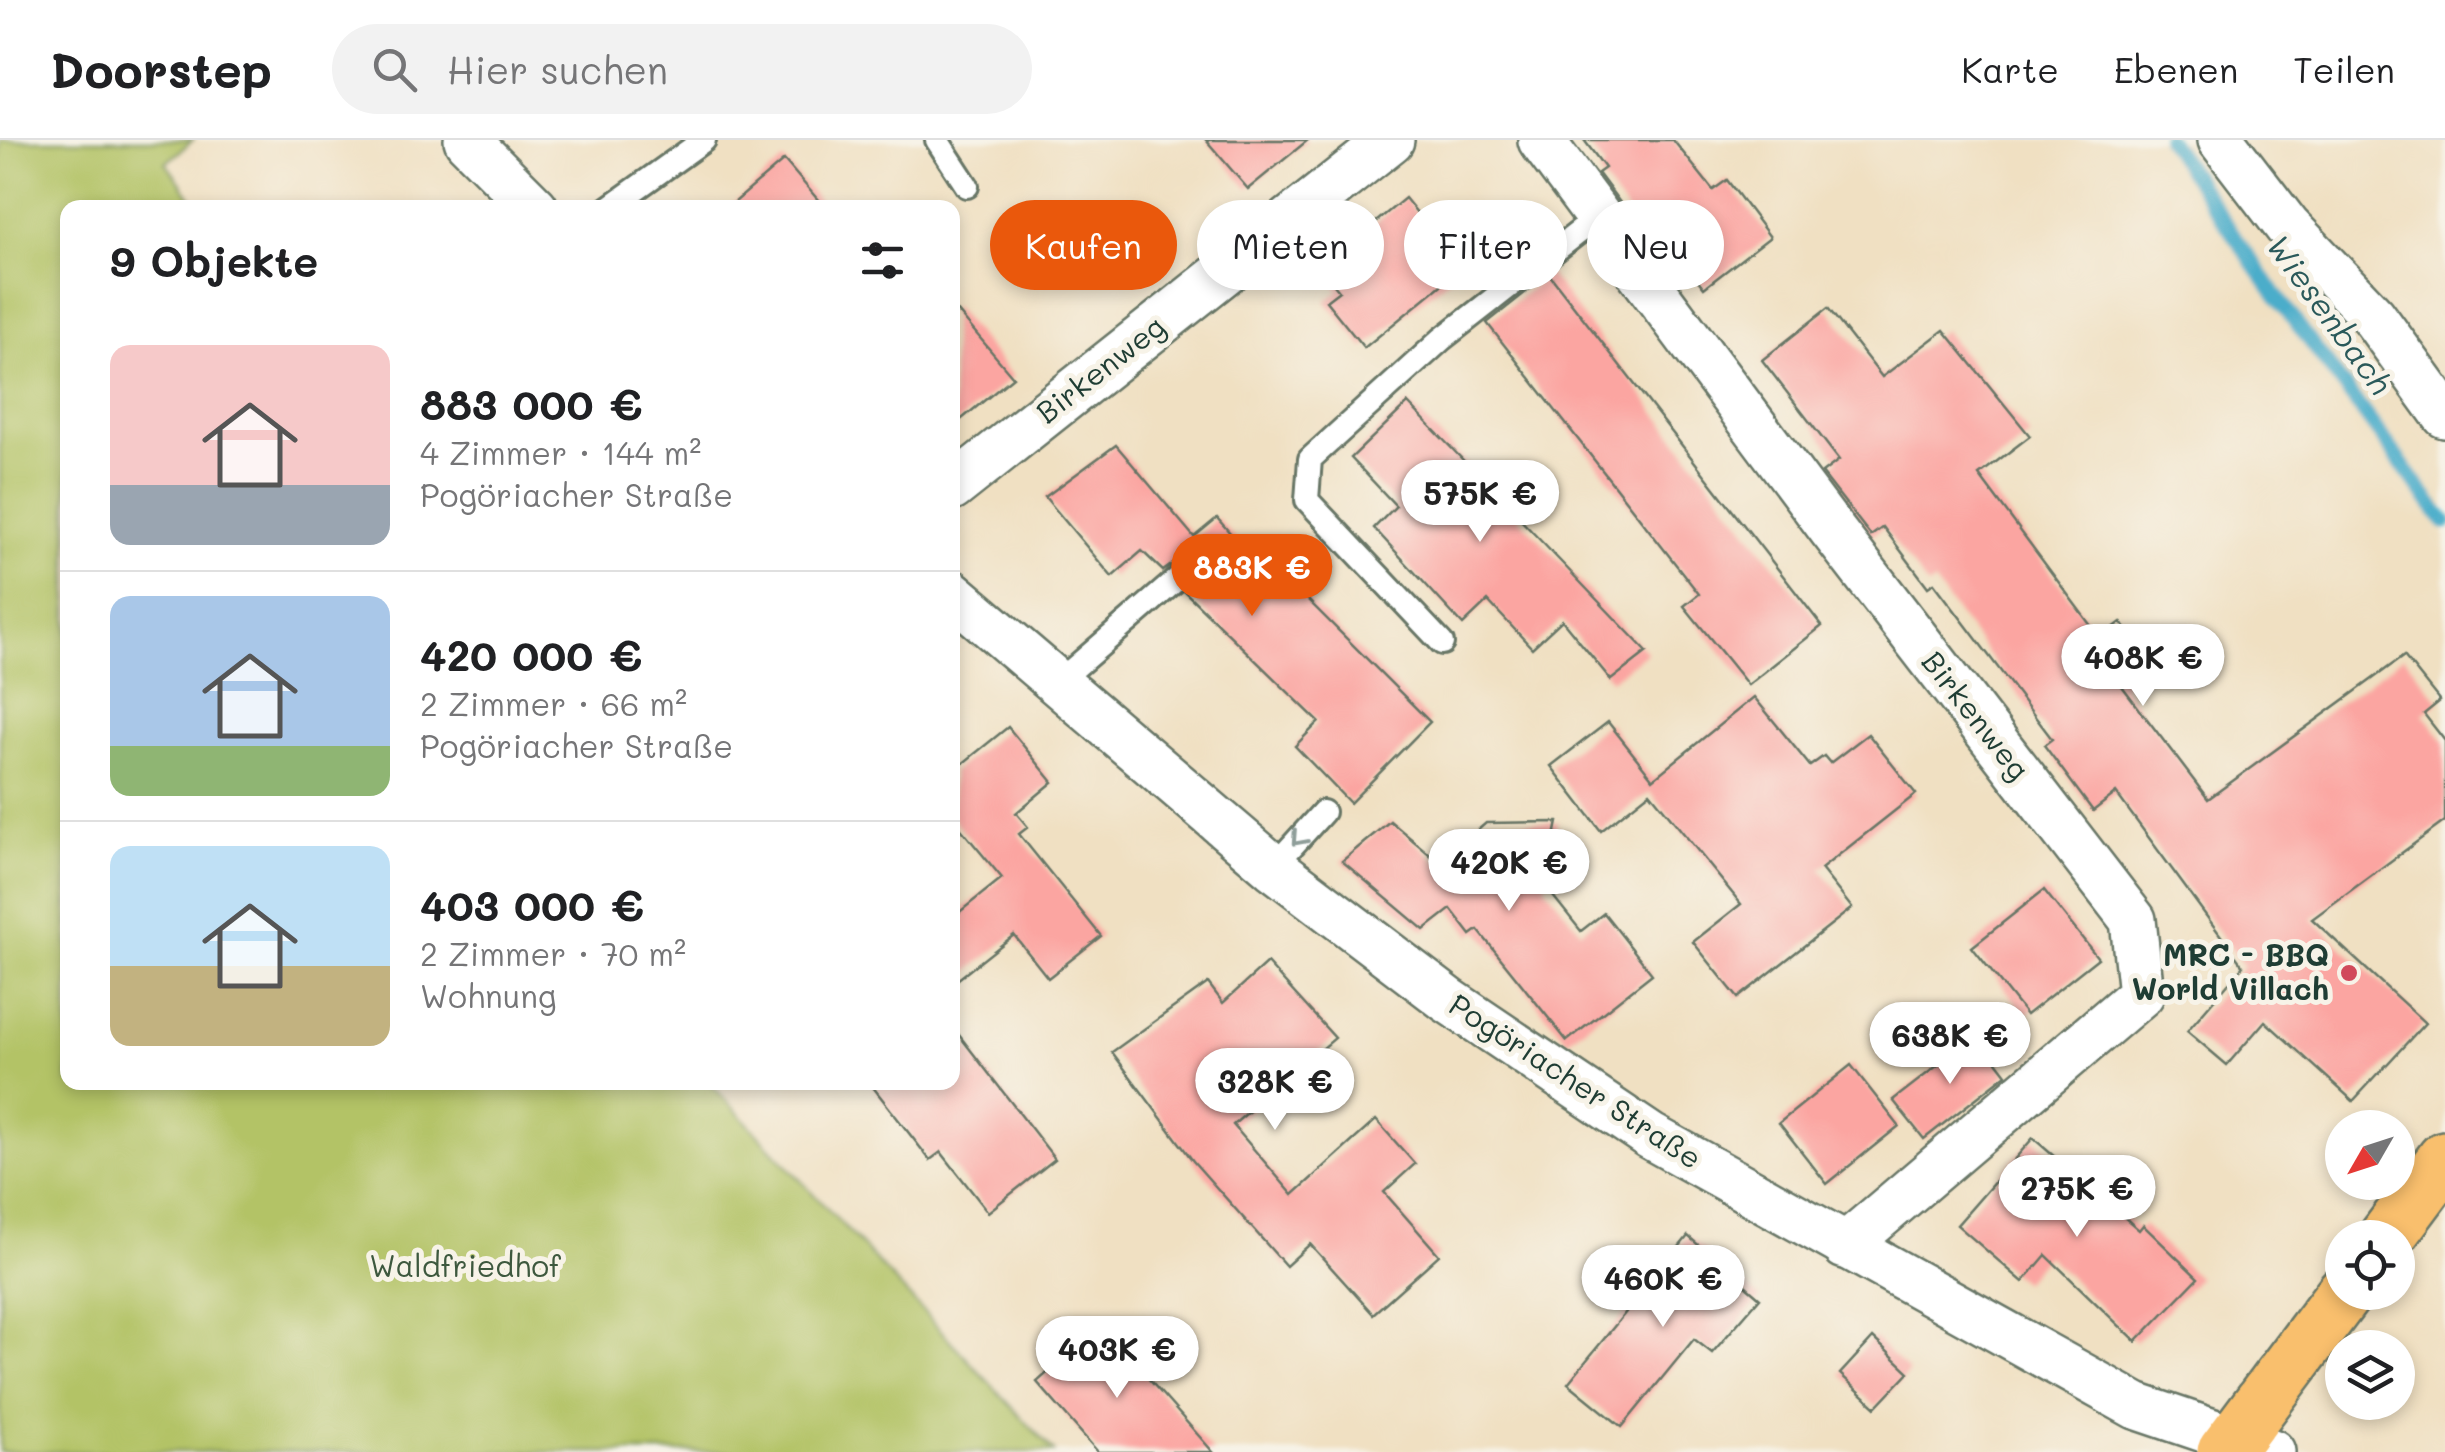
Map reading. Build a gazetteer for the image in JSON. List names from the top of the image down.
{
  "streets": {
    "street": ["Birkenweg", "Pogöriacher Straße"]
  },
  "crossings": [
    ["Birkenweg", "Pogöriacher Straße"]
  ],
  "water": ["Wiesenbach"],
  "parks": ["Waldfriedhof"],
  "places": ["MRC - BBQ World Villach"],
  "north": "bottom left",
  "page": {
    "header": "Doorstep",
    "search": "Hier suchen",
    "nav": ["Karte", "Ebenen", "Teilen"],
    "chip": [
      "Kaufen",
      "Mieten",
      "Filter",
      "Neu"
    ],
    "heading": "9 Objekte",
    "list": [
      {
        "name": "883 000 €",
        "note": "4 Zimmer · 144 m² · Pogöriacher Straße"
      },
      {
        "name": "420 000 €",
        "note": "2 Zimmer · 66 m² · Pogöriacher Straße"
      },
      {
        "name": "403 000 €",
        "note": "2 Zimmer · 70 m² · Wohnung"
      }
    ],
    "price": [
      "575K €",
      "883K €",
      "408K €",
      "420K €",
      "638K €",
      "328K €",
      "275K €",
      "460K €",
      "403K €"
    ]
  }
}
